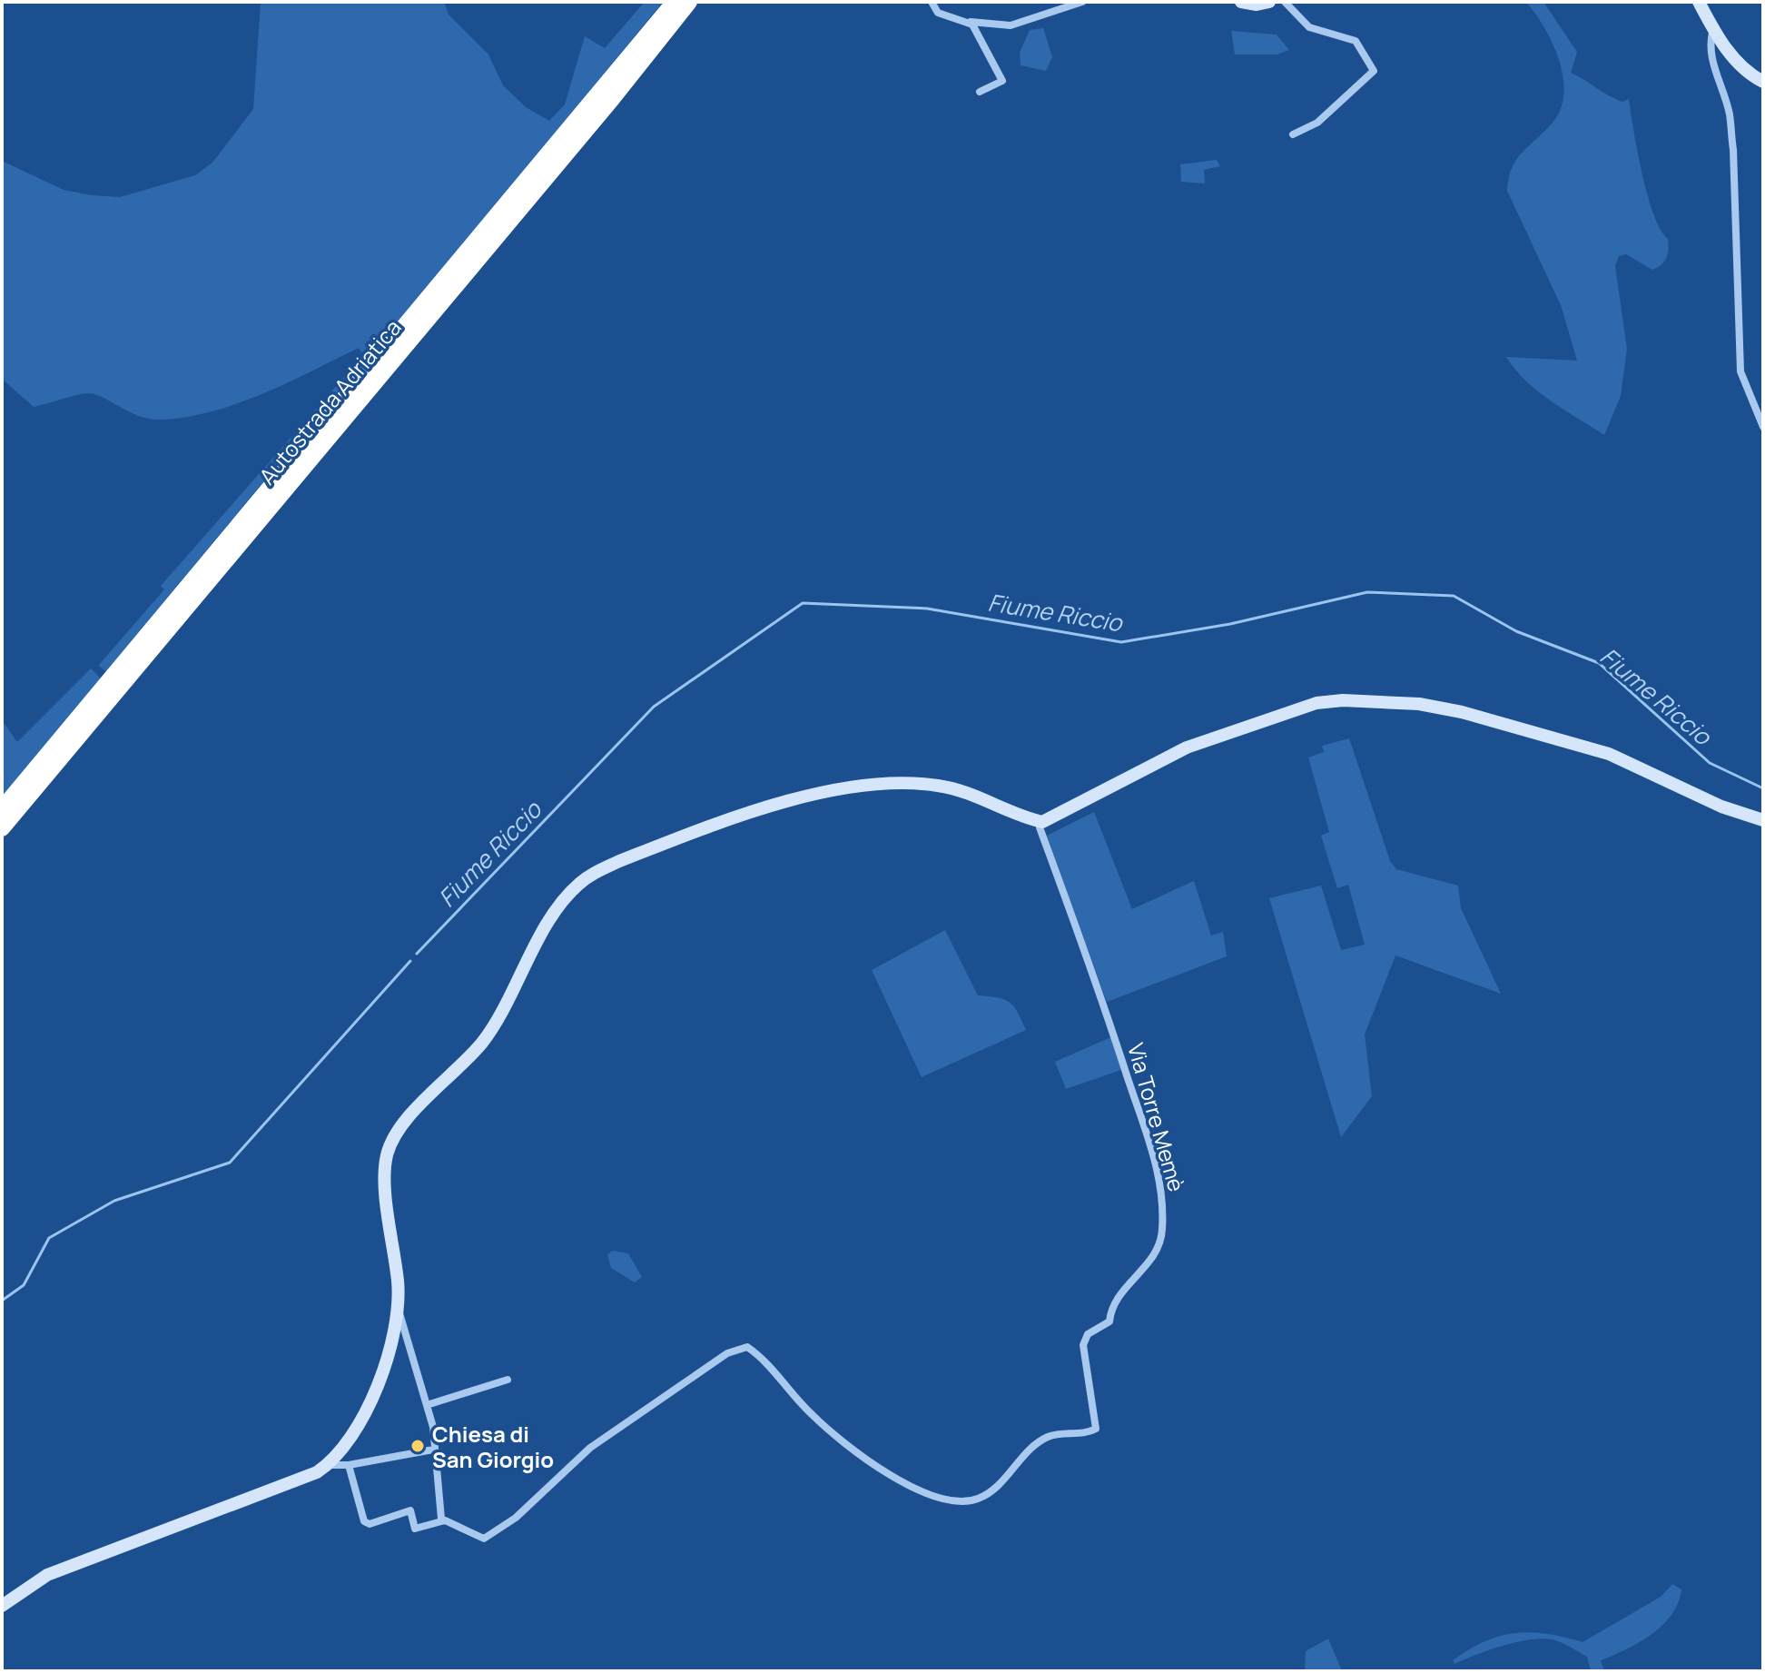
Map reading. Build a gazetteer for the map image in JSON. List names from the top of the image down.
{
  "streets": {
    "highway": ["Autostrada Adriatica"],
    "street": ["Via Torre Memè"]
  },
  "water": ["Fiume Riccio"],
  "places": ["Chiesa di San Giorgio"]
}
